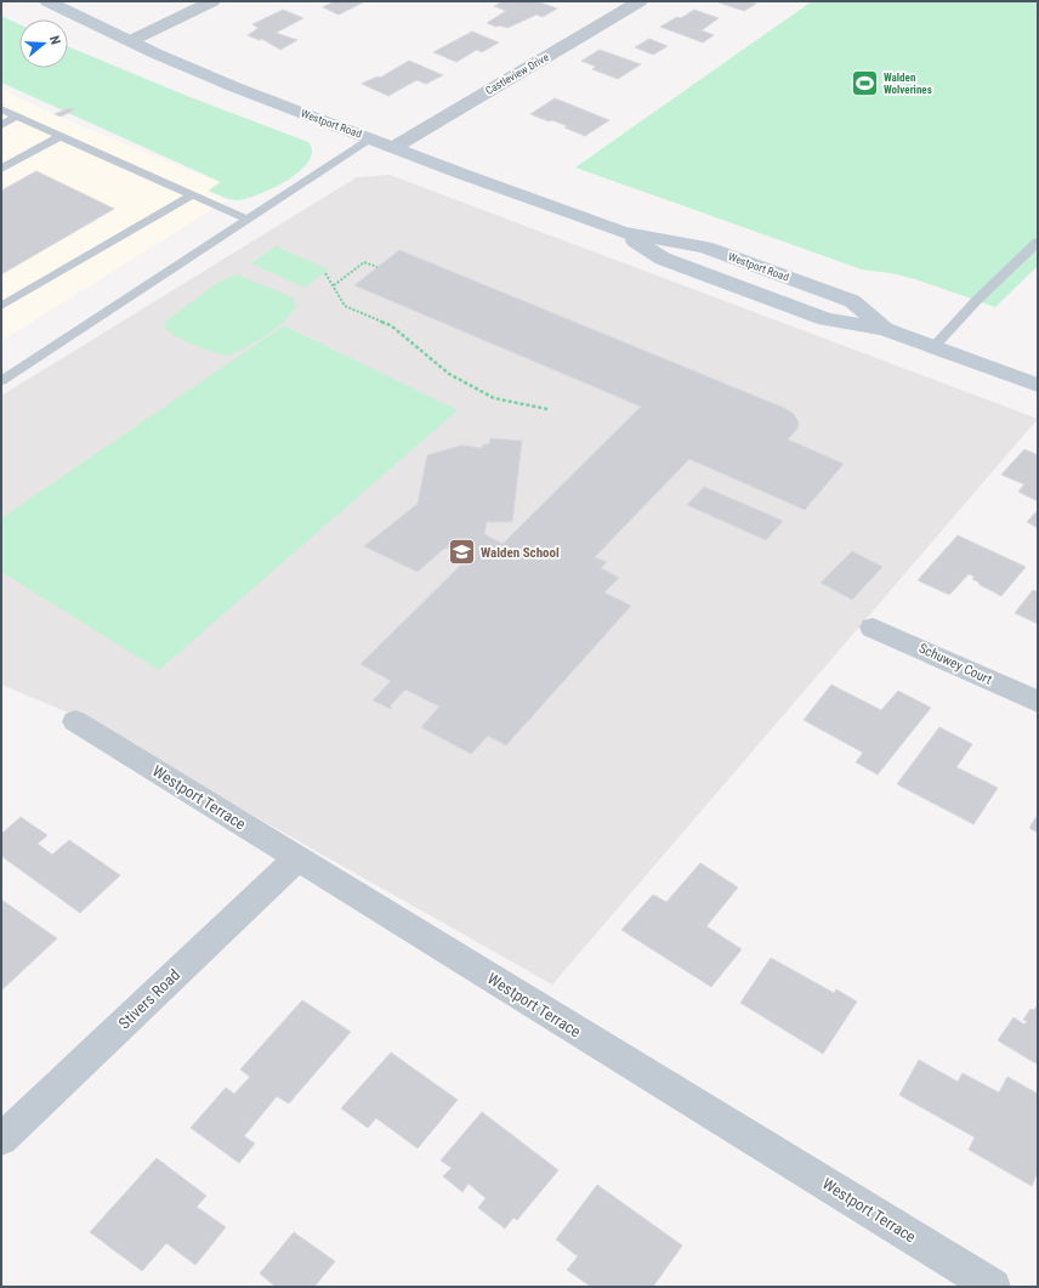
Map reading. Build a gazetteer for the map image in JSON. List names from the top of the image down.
{
  "streets": {
    "main road": ["Westport Road"],
    "street": [
      "Castleview Drive",
      "Schuwey Court",
      "Westport Terrace",
      "Stivers Road"
    ]
  },
  "crossings": [
    ["Castleview Drive", "Westport Road"],
    ["Westport Terrace", "Stivers Road"]
  ],
  "places": {
    "sports": ["Walden Wolverines"],
    "school or university": ["Walden School"]
  },
  "north": "right"
}
